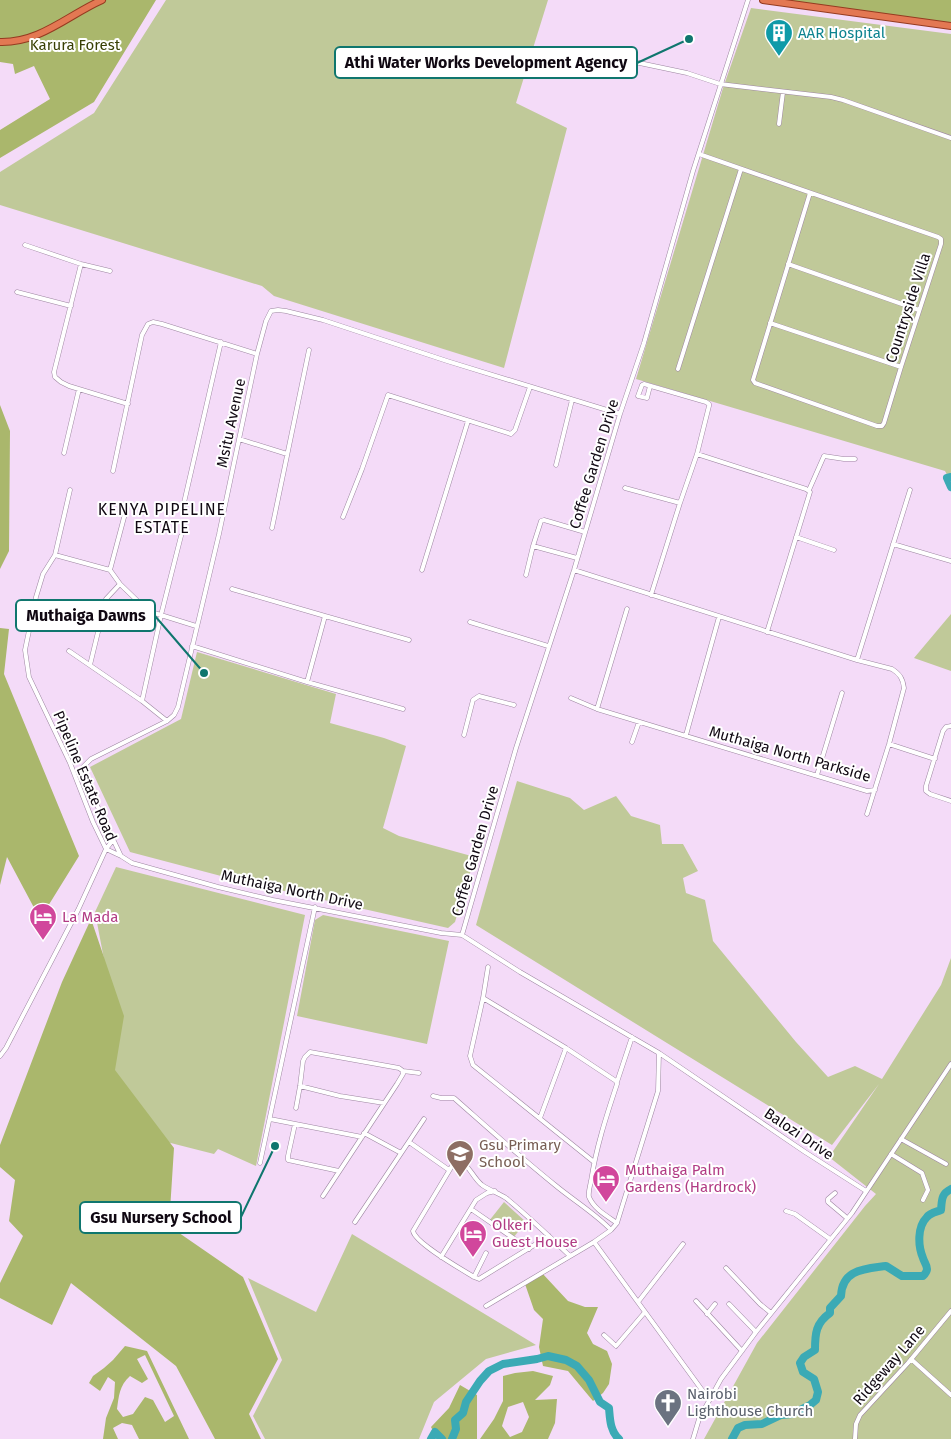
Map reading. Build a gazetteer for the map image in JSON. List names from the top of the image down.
{
  "streets": {
    "street": [
      "Countryside Villa",
      "Msitu Avenue",
      "Coffee Garden Drive",
      "Muthaiga North Parkside",
      "Pipeline Estate Road",
      "Muthaiga North Drive",
      "Balozi Drive",
      "Ridgeway Lane"
    ]
  },
  "crossings": [
    ["Countryside Villa", "Coffee Garden Drive"],
    ["Msitu Avenue", "Coffee Garden Drive"],
    ["Coffee Garden Drive", "Muthaiga North Parkside"],
    ["Coffee Garden Drive", "Muthaiga North Drive"],
    ["Coffee Garden Drive", "Balozi Drive"],
    ["Muthaiga North Drive", "Balozi Drive"]
  ],
  "districts": ["KENYA PIPELINE ESTATE"],
  "parks": ["Karura Forest"],
  "places": {
    "other": ["Athi Water Works Development Agency", "Muthaiga Dawns", "Gsu Nursery School"],
    "building": ["AAR Hospital"],
    "hotel": ["La Mada", "Muthaiga Palm Gardens (Hardrock)", "Olkeri Guest House"],
    "school or university": ["Gsu Primary School"],
    "church": ["Nairobi Lighthouse Church"]
  }
}
